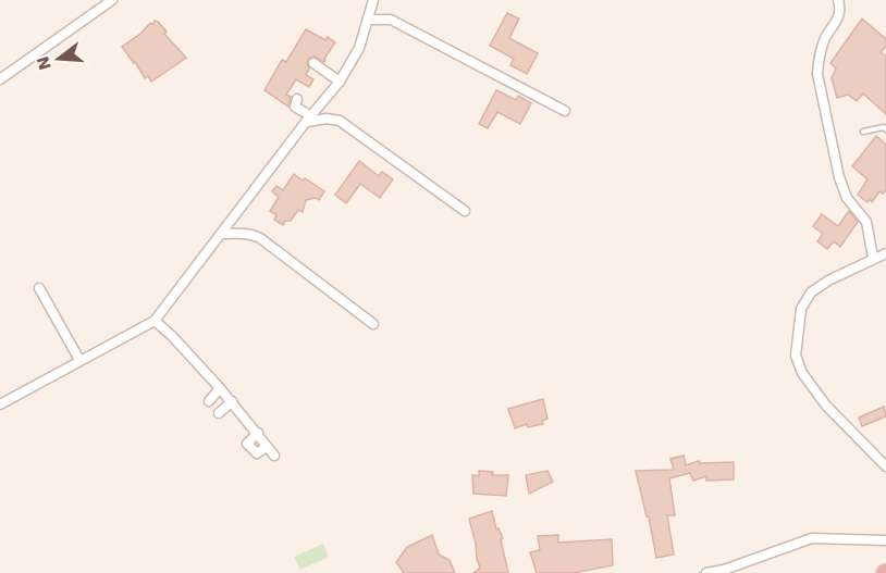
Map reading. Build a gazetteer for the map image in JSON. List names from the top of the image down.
{
  "north": "left"
}
